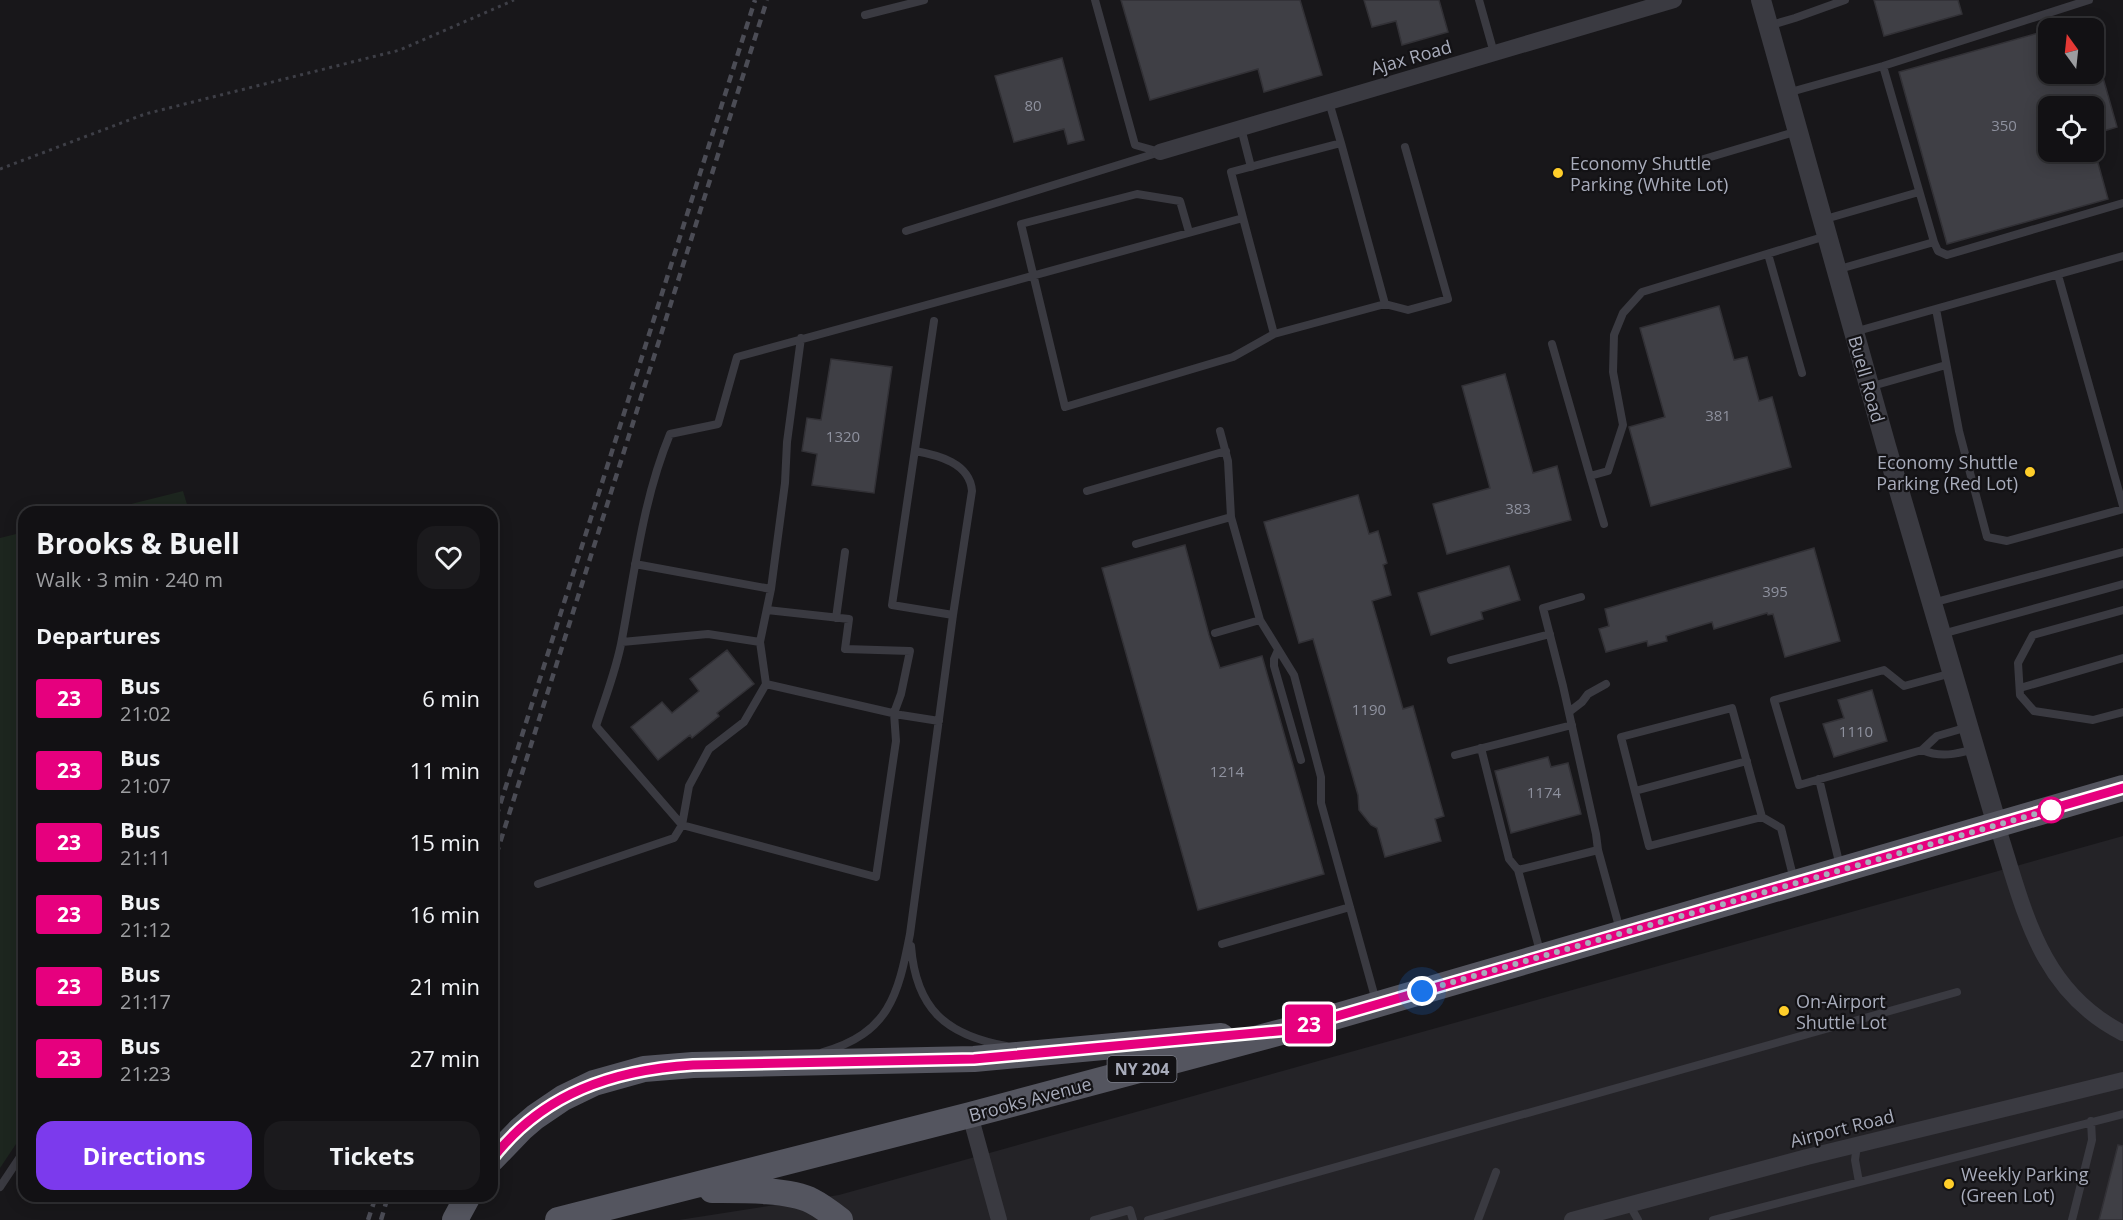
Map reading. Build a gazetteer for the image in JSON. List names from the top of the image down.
{
  "streets": {
    "main road": ["NY 204", "Brooks Avenue"],
    "street": ["Ajax Road", "Buell Road", "Airport Road"]
  },
  "crossings": [
    ["Buell Road", "Brooks Avenue"]
  ],
  "places": [
    "Economy Shuttle Parking (White Lot)",
    "Economy Shuttle Parking (Red Lot)",
    "On-Airport Shuttle Lot",
    "Weekly Parking (Green Lot)"
  ],
  "lines": ["bus line 23"],
  "house_numbers": [
    "80",
    "350",
    "381",
    "1320",
    "383",
    "395",
    "1190",
    "1110",
    "1214",
    "1174"
  ],
  "north": "top",
  "page": {
    "on_map": "23",
    "heading": [
      ["Brooks & Buell", "Walk · 3 min · 240 m"],
      "Departures"
    ],
    "list": [
      {
        "mark": "23",
        "name": "Bus",
        "note": "21:02",
        "value": "6 min"
      },
      {
        "mark": "23",
        "name": "Bus",
        "note": "21:07",
        "value": "11 min"
      },
      {
        "mark": "23",
        "name": "Bus",
        "note": "21:11",
        "value": "15 min"
      },
      {
        "mark": "23",
        "name": "Bus",
        "note": "21:12",
        "value": "16 min"
      },
      {
        "mark": "23",
        "name": "Bus",
        "note": "21:17",
        "value": "21 min"
      },
      {
        "mark": "23",
        "name": "Bus",
        "note": "21:23",
        "value": "27 min"
      }
    ],
    "buttons": ["Directions", "Tickets"]
  }
}
